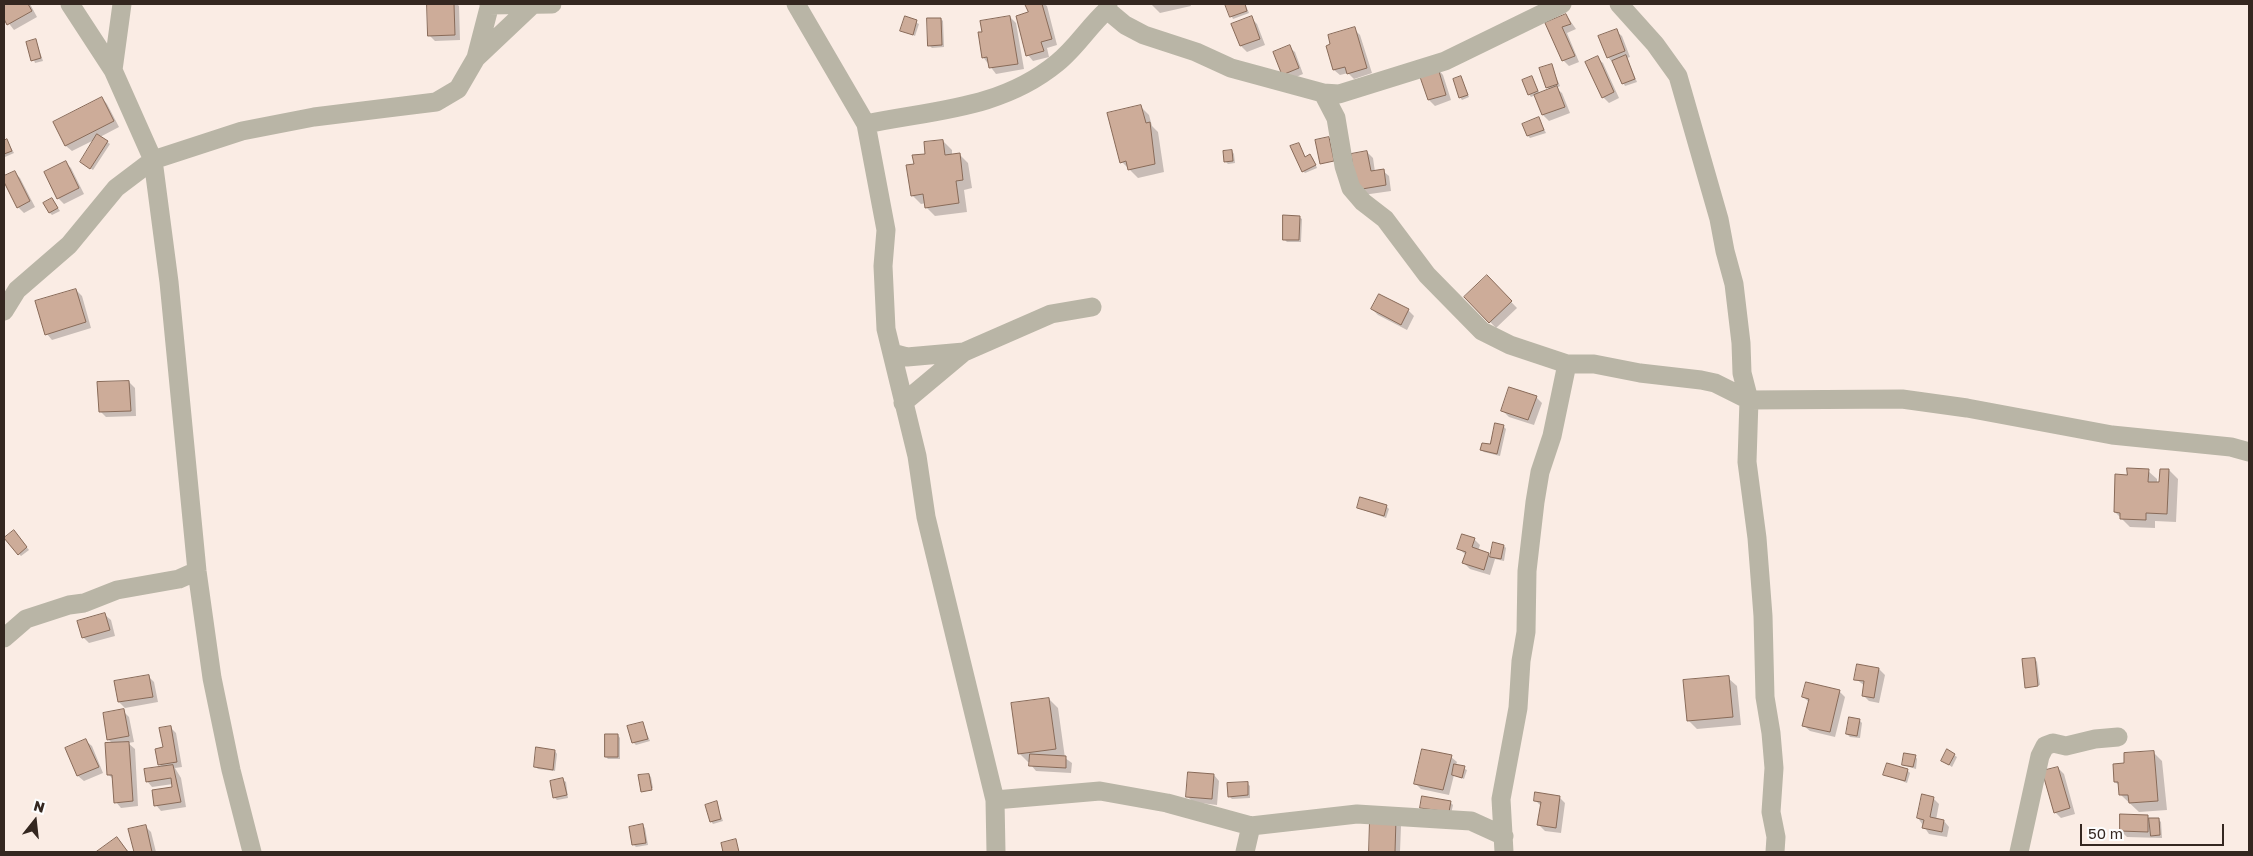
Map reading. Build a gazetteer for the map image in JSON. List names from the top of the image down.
{
  "scale_bar": "50 m",
  "north": "top"
}
